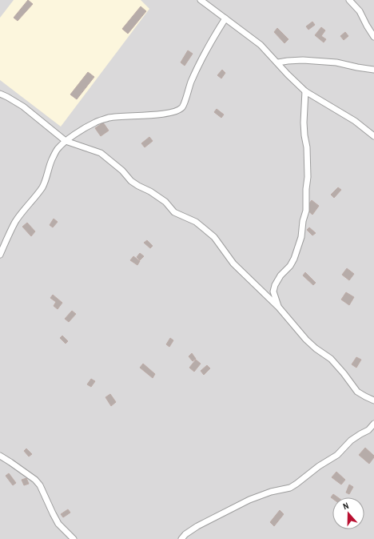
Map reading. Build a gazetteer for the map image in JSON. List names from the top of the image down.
{
  "north": "top"
}
